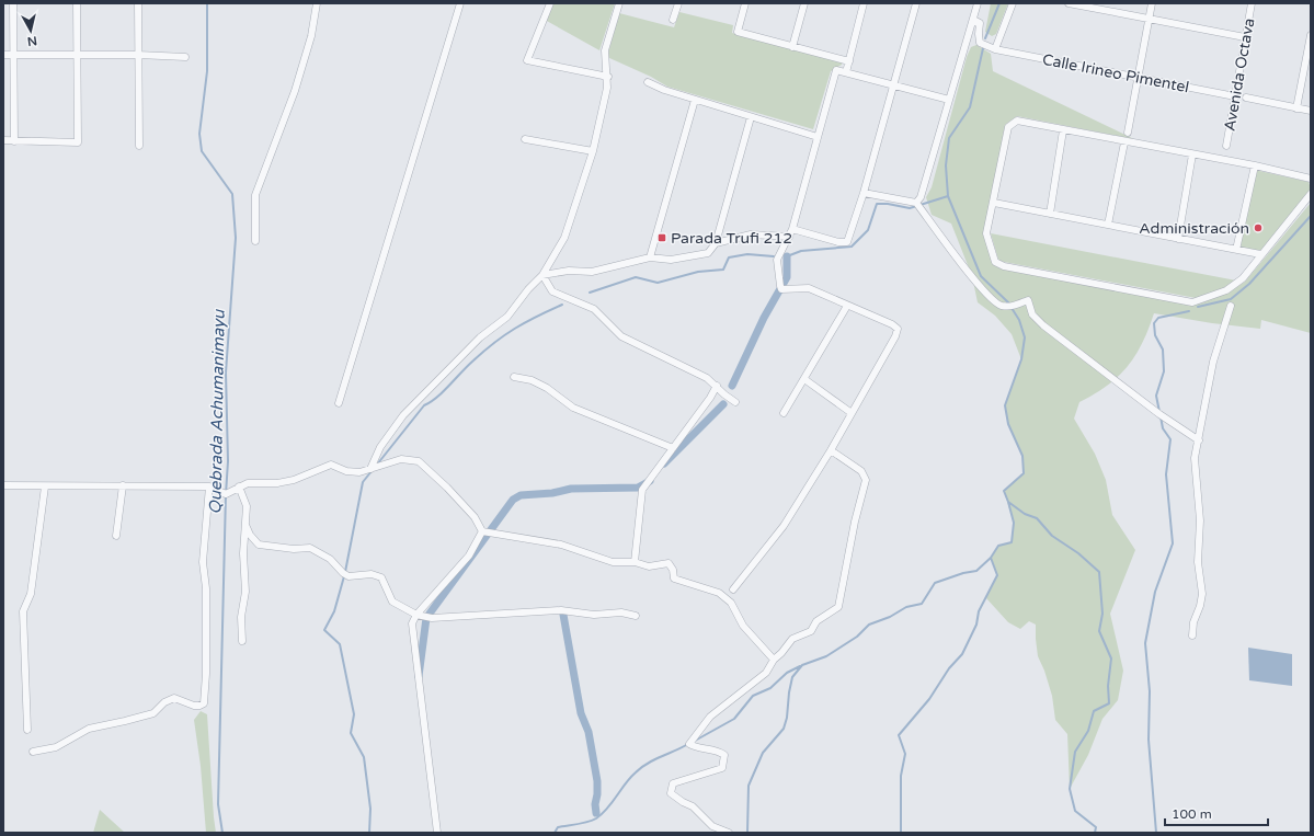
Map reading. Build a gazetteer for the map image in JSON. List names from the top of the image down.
{
  "streets": {
    "street": ["Calle Irineo Pimentel", "Avenida Octava"]
  },
  "crossings": [
    ["Calle Irineo Pimentel", "Avenida Octava"]
  ],
  "water": ["Quebrada Achumanimayu"],
  "places": {
    "other": ["Administración"],
    "transit": ["Parada Trufi 212"]
  },
  "scale_bar": "100 m",
  "north": "bottom"
}
